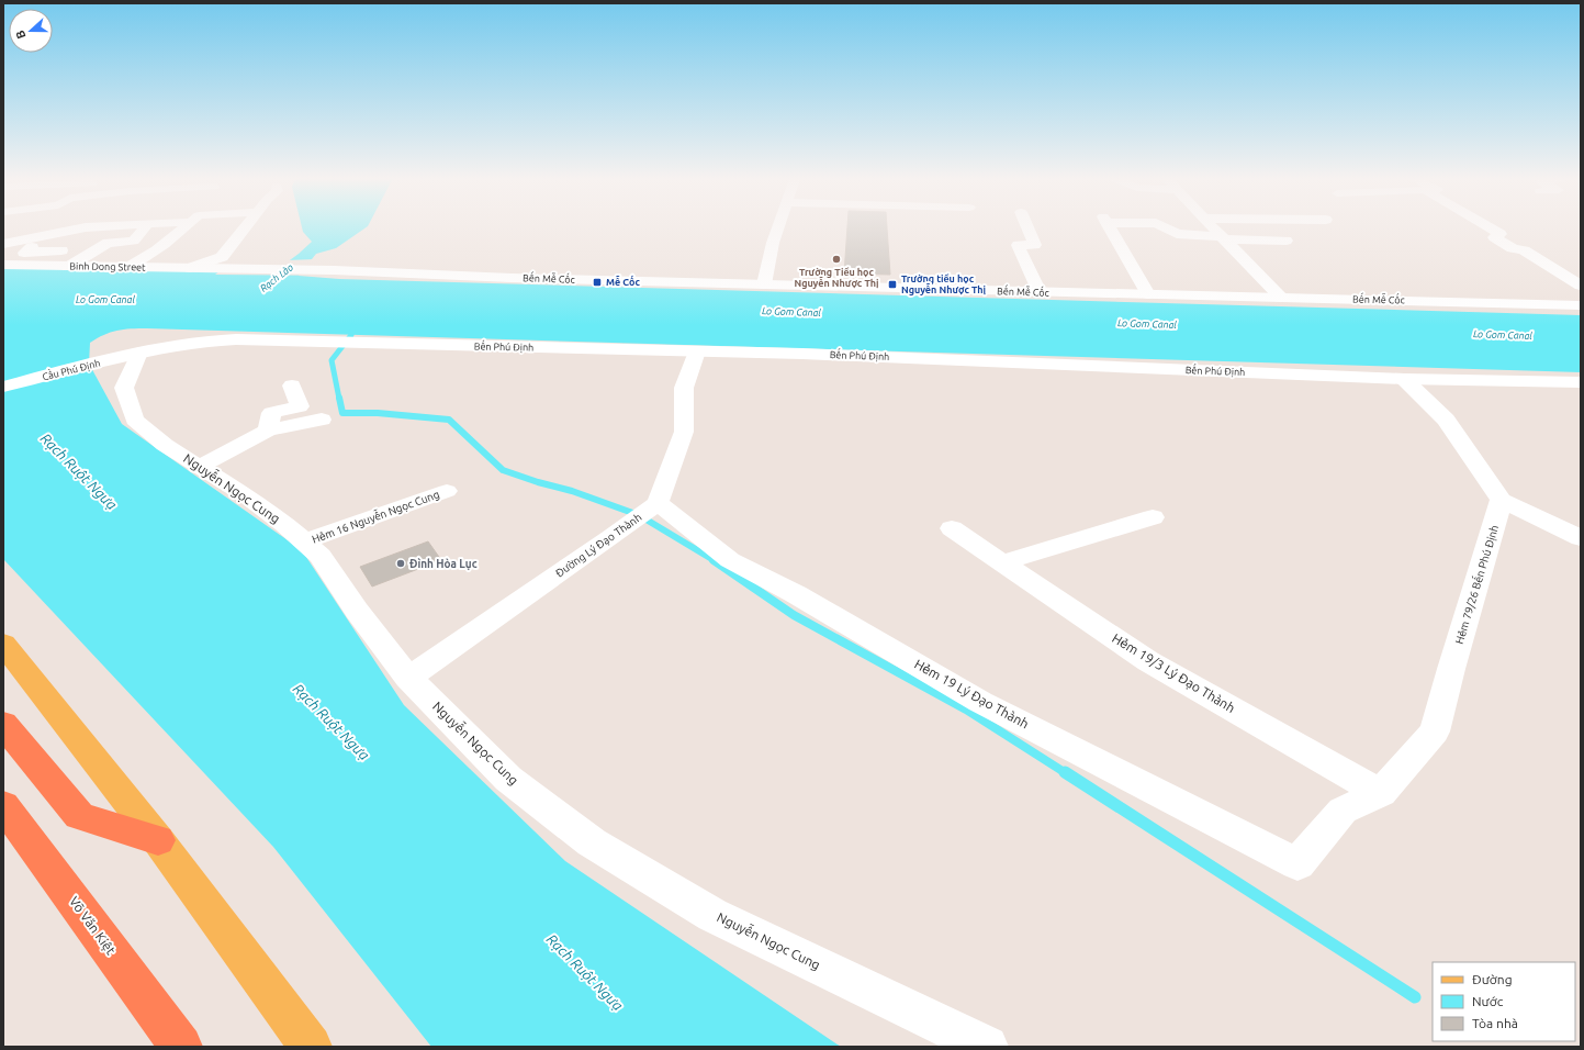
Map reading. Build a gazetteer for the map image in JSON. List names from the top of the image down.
{
  "streets": {
    "highway": ["Võ Văn Kiệt"],
    "street": [
      "Binh Dong Street",
      "Bến Mễ Cốc",
      "Bến Phú Định",
      "Cầu Phú Định",
      "Nguyễn Ngọc Cung",
      "Hẻm 16 Nguyễn Ngọc Cung",
      "Đường Lý Đạo Thành",
      "Hẻm 79/26 Bến Phú Định",
      "Hẻm 19/3 Lý Đạo Thành",
      "Hẻm 19 Lý Đạo Thành"
    ]
  },
  "crossings": [
    ["Binh Dong Street", "Bến Mễ Cốc"],
    ["Bến Phú Định", "Cầu Phú Định"],
    ["Bến Phú Định", "Nguyễn Ngọc Cung"],
    ["Cầu Phú Định", "Nguyễn Ngọc Cung"],
    ["Nguyễn Ngọc Cung", "Hẻm 16 Nguyễn Ngọc Cung"],
    ["Nguyễn Ngọc Cung", "Đường Lý Đạo Thành"],
    ["Đường Lý Đạo Thành", "Hẻm 19 Lý Đạo Thành"],
    ["Hẻm 79/26 Bến Phú Định", "Hẻm 19/3 Lý Đạo Thành"],
    ["Hẻm 79/26 Bến Phú Định", "Hẻm 19 Lý Đạo Thành"],
    ["Hẻm 19/3 Lý Đạo Thành", "Hẻm 19 Lý Đạo Thành"]
  ],
  "water": ["Rạch Lào", "Lo Gom Canal", "Rạch Ruột Ngựa"],
  "places": {
    "other": ["Trường Tiểu học Nguyễn Nhược Thị", "Đình Hòa Lục"],
    "transit": ["Mễ Cốc", "Trường tiểu học Nguyễn Nhược Thị"]
  },
  "legend": ["Đường", "Nước", "Tòa nhà"],
  "north": "left"
}
